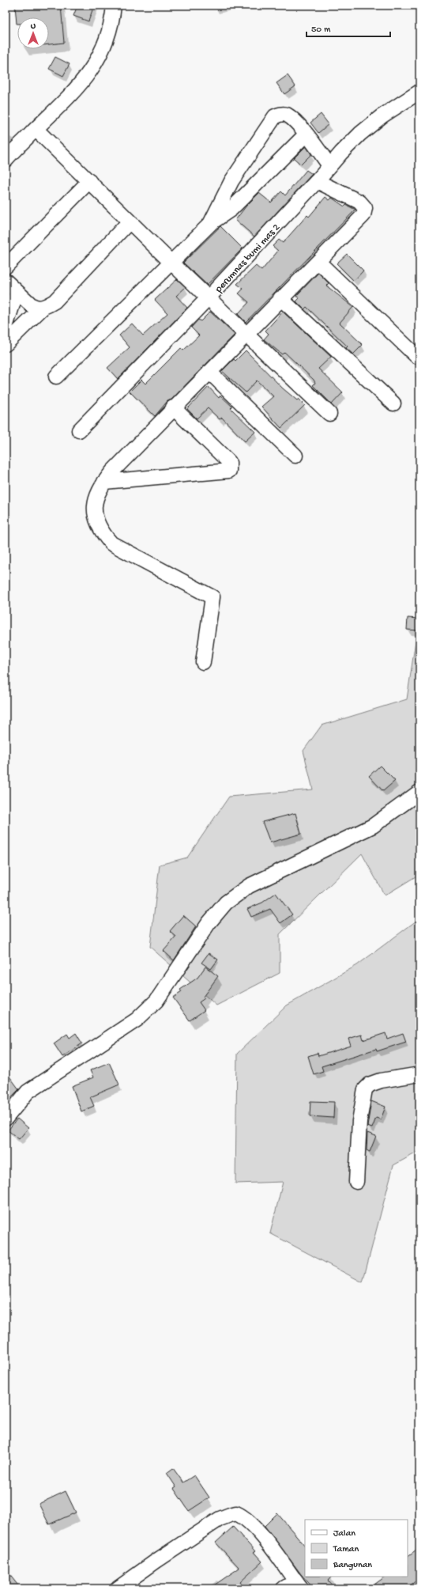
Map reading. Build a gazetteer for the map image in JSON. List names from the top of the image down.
{
  "streets": {
    "street": ["perumnas bumi mas 2"]
  },
  "legend": ["Jalan", "Taman", "Bangunan"],
  "scale_bar": "50 m",
  "north": "top"
}
